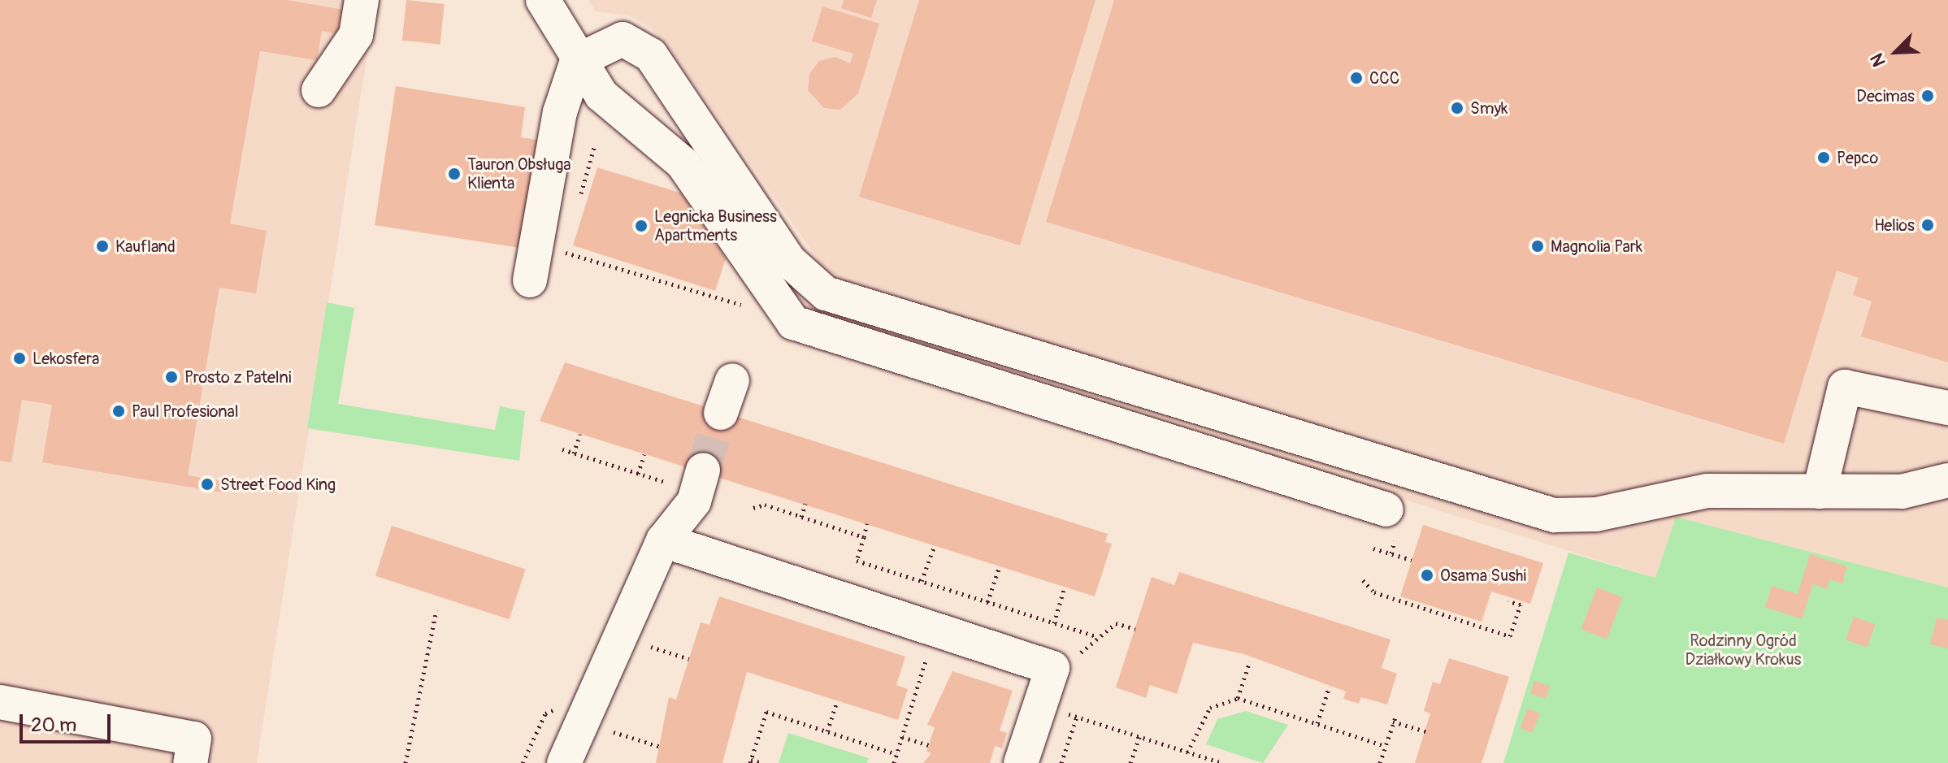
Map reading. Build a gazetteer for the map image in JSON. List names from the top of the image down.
{
  "parks": ["Rodzinny Ogród Działkowy Krokus"],
  "places": [
    "CCC",
    "Decimas",
    "Smyk",
    "Pepco",
    "Tauron Obsługa Klienta",
    "Helios",
    "Legnicka Business Apartments",
    "Kaufland",
    "Magnolia Park",
    "Lekosfera",
    "Prosto z Patelni",
    "Paul Profesional",
    "Street Food King",
    "Osama Sushi"
  ],
  "scale_bar": "20 m",
  "north": "bottom left"
}
